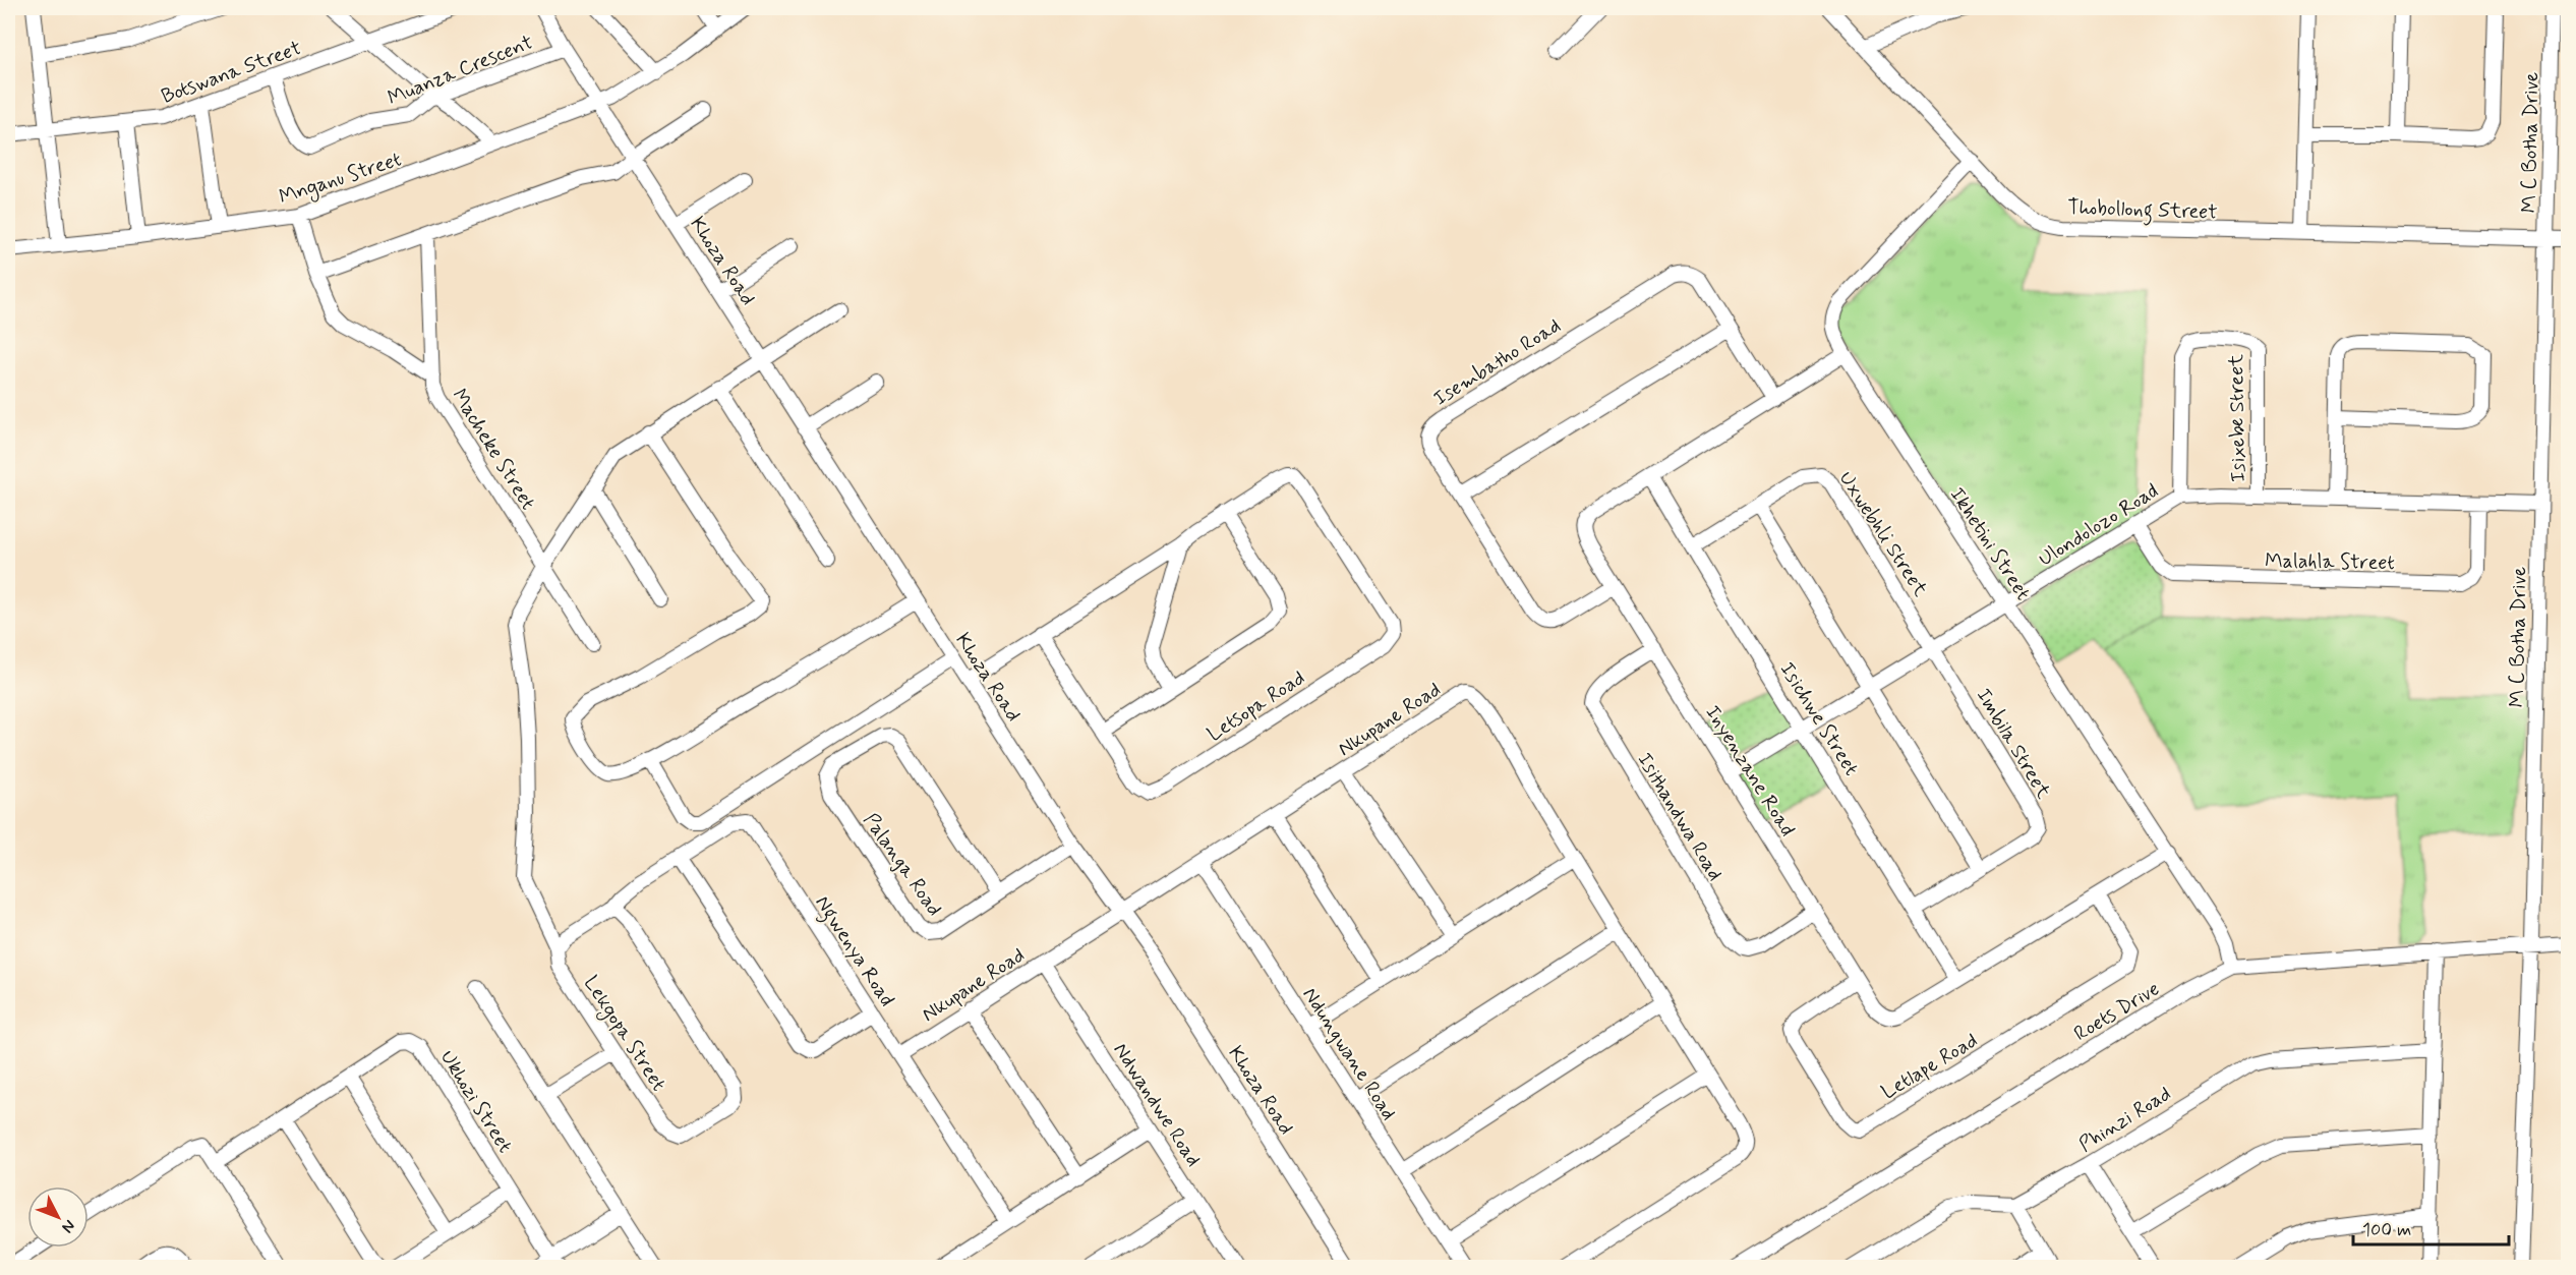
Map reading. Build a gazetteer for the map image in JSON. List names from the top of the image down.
{
  "streets": {
    "street": [
      "Muanza Crescent",
      "Botswana Street",
      "M C Botha Drive",
      "Mnganu Street",
      "Thobollong Street",
      "Khoza Road",
      "Isembatho Road",
      "Isixebe Street",
      "Macheke Street",
      "Ulondolozo Road",
      "Uxwebhli Street",
      "Ikhetini Street",
      "Malahla Street",
      "Letsopa Road",
      "Nkupane Road",
      "Isichwe Street",
      "Imbila Street",
      "Inyenzane Road",
      "Isithandwa Road",
      "Palanga Road",
      "Ngwenya Road",
      "Roets Drive",
      "Lekgopa Street",
      "Ndungwane Road",
      "Letlape Road",
      "Ukhozi Street",
      "Ndwandwe Road",
      "Phinzi Road"
    ]
  },
  "crossings": [
    ["Muanza Crescent", "Botswana Street"],
    ["Muanza Crescent", "Khoza Road"],
    ["M C Botha Drive", "Thobollong Street"],
    ["M C Botha Drive", "Ulondolozo Road"],
    ["M C Botha Drive", "Roets Drive"],
    ["Mnganu Street", "Khoza Road"],
    ["Thobollong Street", "Ikhetini Street"],
    ["Khoza Road", "Nkupane Road"],
    ["Khoza Road", "Palanga Road"],
    ["Khoza Road", "Lekgopa Street"],
    ["Isembatho Road", "Inyenzane Road"],
    ["Isixebe Street", "Ulondolozo Road"],
    ["Macheke Street", "Lekgopa Street"],
    ["Ulondolozo Road", "Uxwebhli Street"],
    ["Ulondolozo Road", "Ikhetini Street"],
    ["Ulondolozo Road", "Malahla Street"],
    ["Ulondolozo Road", "Isichwe Street"],
    ["Ulondolozo Road", "Imbila Street"],
    ["Ulondolozo Road", "Inyenzane Road"],
    ["Uxwebhli Street", "Isichwe Street"],
    ["Uxwebhli Street", "Imbila Street"],
    ["Ikhetini Street", "Inyenzane Road"],
    ["Ikhetini Street", "Roets Drive"],
    ["Nkupane Road", "Ngwenya Road"],
    ["Nkupane Road", "Ndungwane Road"],
    ["Nkupane Road", "Ndwandwe Road"],
    ["Isichwe Street", "Imbila Street"],
    ["Isichwe Street", "Inyenzane Road"],
    ["Inyenzane Road", "Isithandwa Road"],
    ["Inyenzane Road", "Letlape Road"]
  ],
  "scale_bar": "100 m",
  "north": "bottom right"
}
